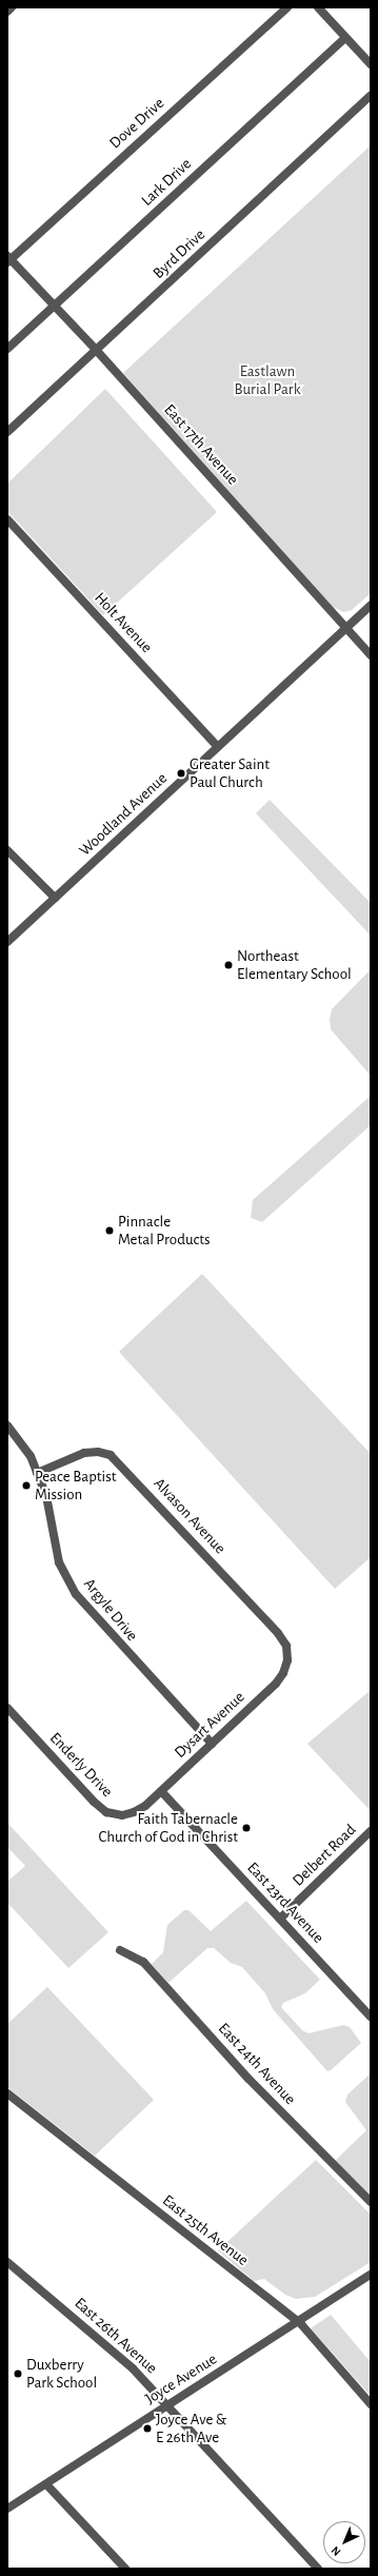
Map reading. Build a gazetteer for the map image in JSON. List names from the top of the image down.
{
  "streets": {
    "street": [
      "Dove Drive",
      "Lark Drive",
      "Byrd Drive",
      "East 17th Avenue",
      "Holt Avenue",
      "Woodland Avenue",
      "Alvason Avenue",
      "Argyle Drive",
      "Dysart Avenue",
      "Enderly Drive",
      "Delbert Road",
      "East 23rd Avenue",
      "East 24th Avenue",
      "East 25th Avenue",
      "East 26th Avenue",
      "Joyce Avenue"
    ]
  },
  "crossings": [
    ["Dove Drive", "East 17th Avenue"],
    ["Lark Drive", "East 17th Avenue"],
    ["Byrd Drive", "East 17th Avenue"],
    ["East 17th Avenue", "Woodland Avenue"],
    ["Holt Avenue", "Woodland Avenue"],
    ["Alvason Avenue", "Argyle Drive"],
    ["Alvason Avenue", "Dysart Avenue"],
    ["Argyle Drive", "Dysart Avenue"],
    ["Dysart Avenue", "Enderly Drive"],
    ["Dysart Avenue", "East 23rd Avenue"],
    ["Delbert Road", "East 23rd Avenue"],
    ["East 25th Avenue", "Joyce Avenue"],
    ["East 26th Avenue", "Joyce Avenue"]
  ],
  "parks": ["Eastlawn Burial Park"],
  "places": [
    "Greater Saint Paul Church",
    "Northeast Elementary School",
    "Pinnacle Metal Products",
    "Peace Baptist Mission",
    "Faith Tabernacle Church of God in Christ",
    "Duxberry Park School",
    "Joyce Ave & E 26th Ave"
  ],
  "north": "bottom left"
}
